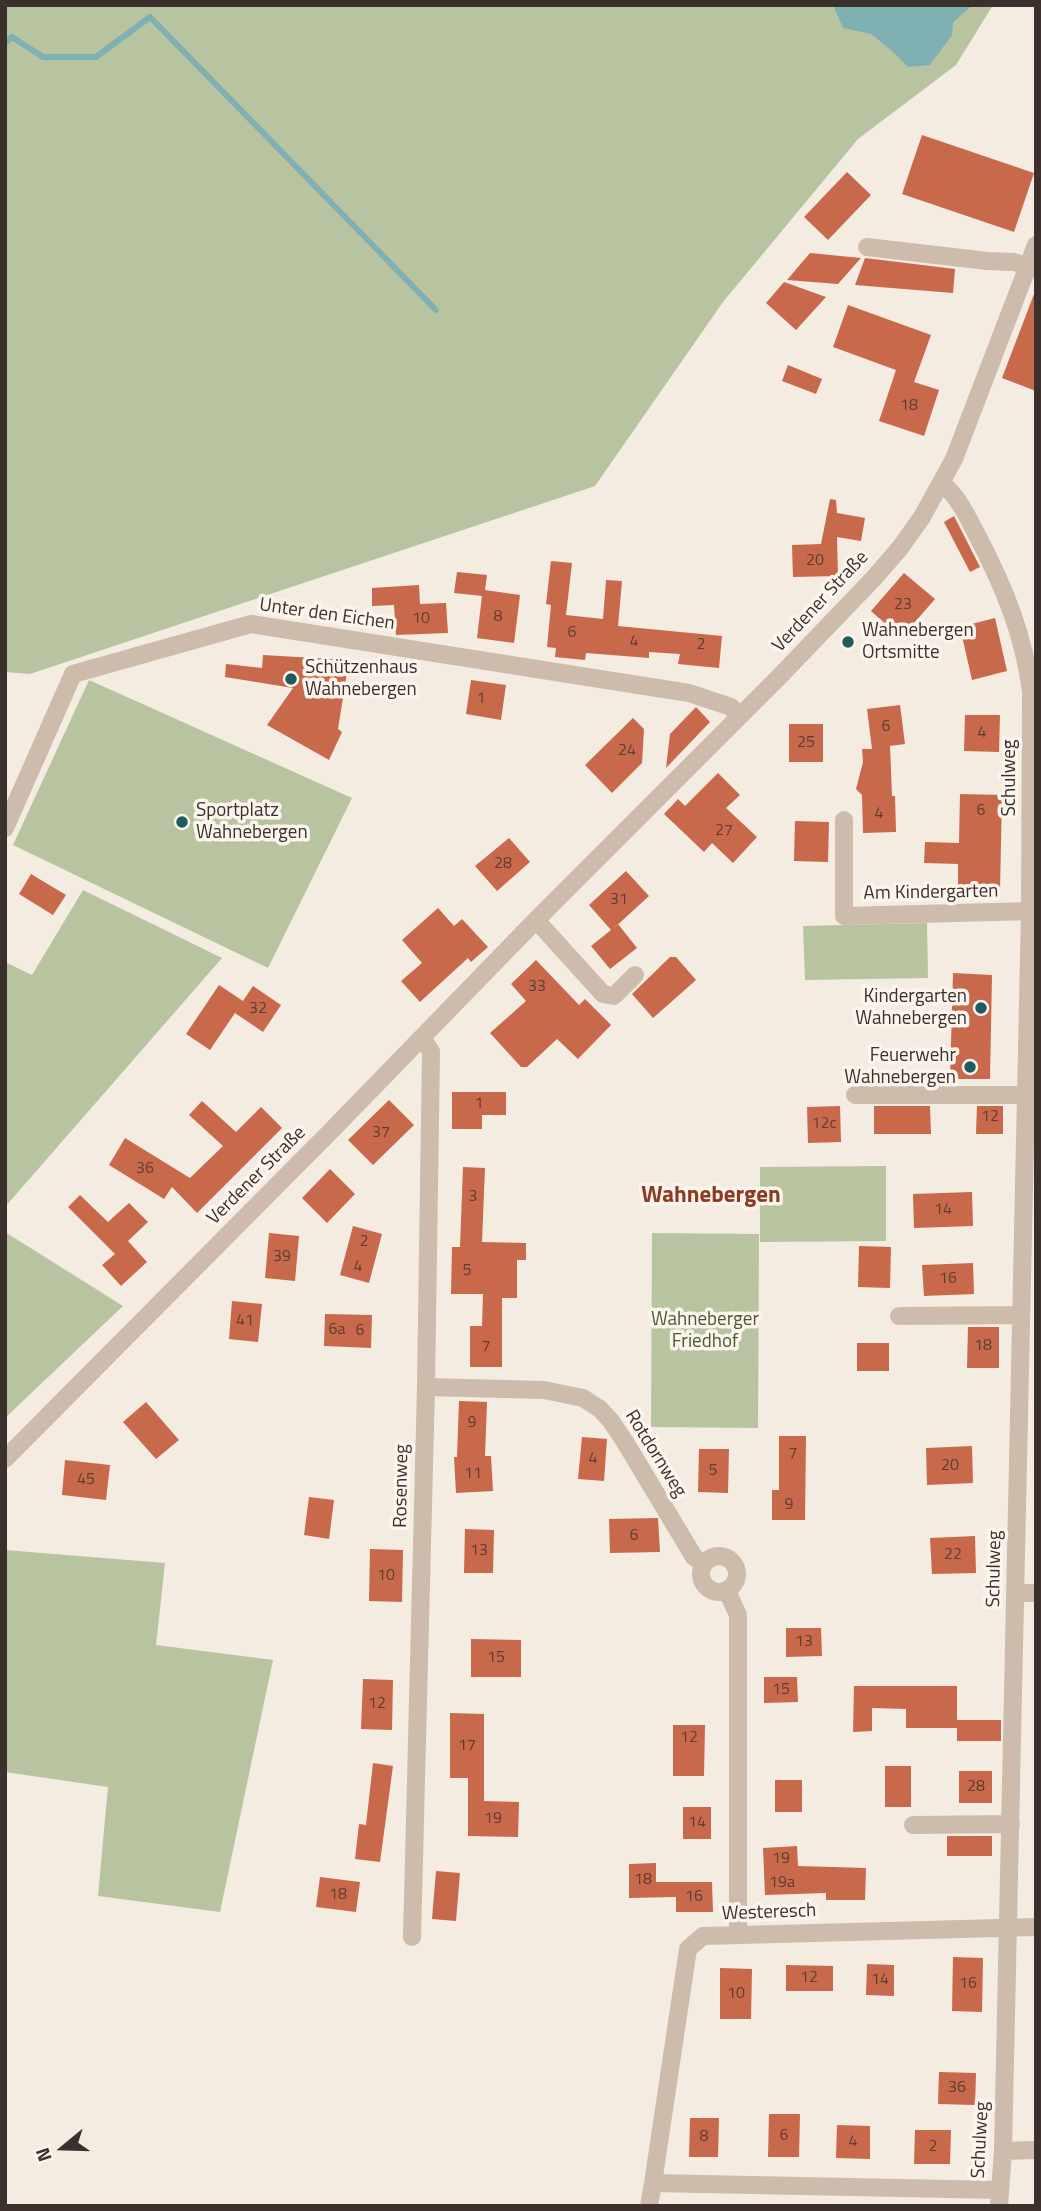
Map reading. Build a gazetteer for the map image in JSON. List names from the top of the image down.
{
  "streets": {
    "street": [
      "Verdener Straße",
      "Unter den Eichen",
      "Schulweg",
      "Am Kindergarten",
      "Rotdornweg",
      "Rosenweg",
      "Westeresch"
    ]
  },
  "crossings": [
    ["Verdener Straße", "Unter den Eichen"],
    ["Verdener Straße", "Schulweg"],
    ["Verdener Straße", "Rosenweg"],
    ["Schulweg", "Am Kindergarten"],
    ["Schulweg", "Westeresch"],
    ["Rotdornweg", "Rosenweg"]
  ],
  "districts": ["Wahnebergen"],
  "parks": ["Wahneberger Friedhof"],
  "places": [
    "Wahnebergen Ortsmitte",
    "Schützenhaus Wahnebergen",
    "Sportplatz Wahnebergen",
    "Kindergarten Wahnebergen",
    "Feuerwehr Wahnebergen"
  ],
  "house_numbers": [
    "18",
    "20",
    "23",
    "8",
    "10",
    "6",
    "4",
    "2",
    "1",
    "6",
    "4",
    "25",
    "24",
    "6",
    "4",
    "27",
    "28",
    "31",
    "33",
    "32",
    "1",
    "12",
    "12c",
    "37",
    "36",
    "3",
    "14",
    "2",
    "39",
    "4",
    "5",
    "16",
    "41",
    "6a",
    "6",
    "18",
    "7",
    "9",
    "7",
    "4",
    "20",
    "5",
    "11",
    "45",
    "9",
    "6",
    "13",
    "22",
    "10",
    "13",
    "15",
    "15",
    "12",
    "12",
    "17",
    "28",
    "19",
    "14",
    "19",
    "18",
    "19a",
    "18",
    "16",
    "12",
    "14",
    "16",
    "10",
    "36",
    "6",
    "8",
    "4",
    "2"
  ],
  "north": "left"
}
